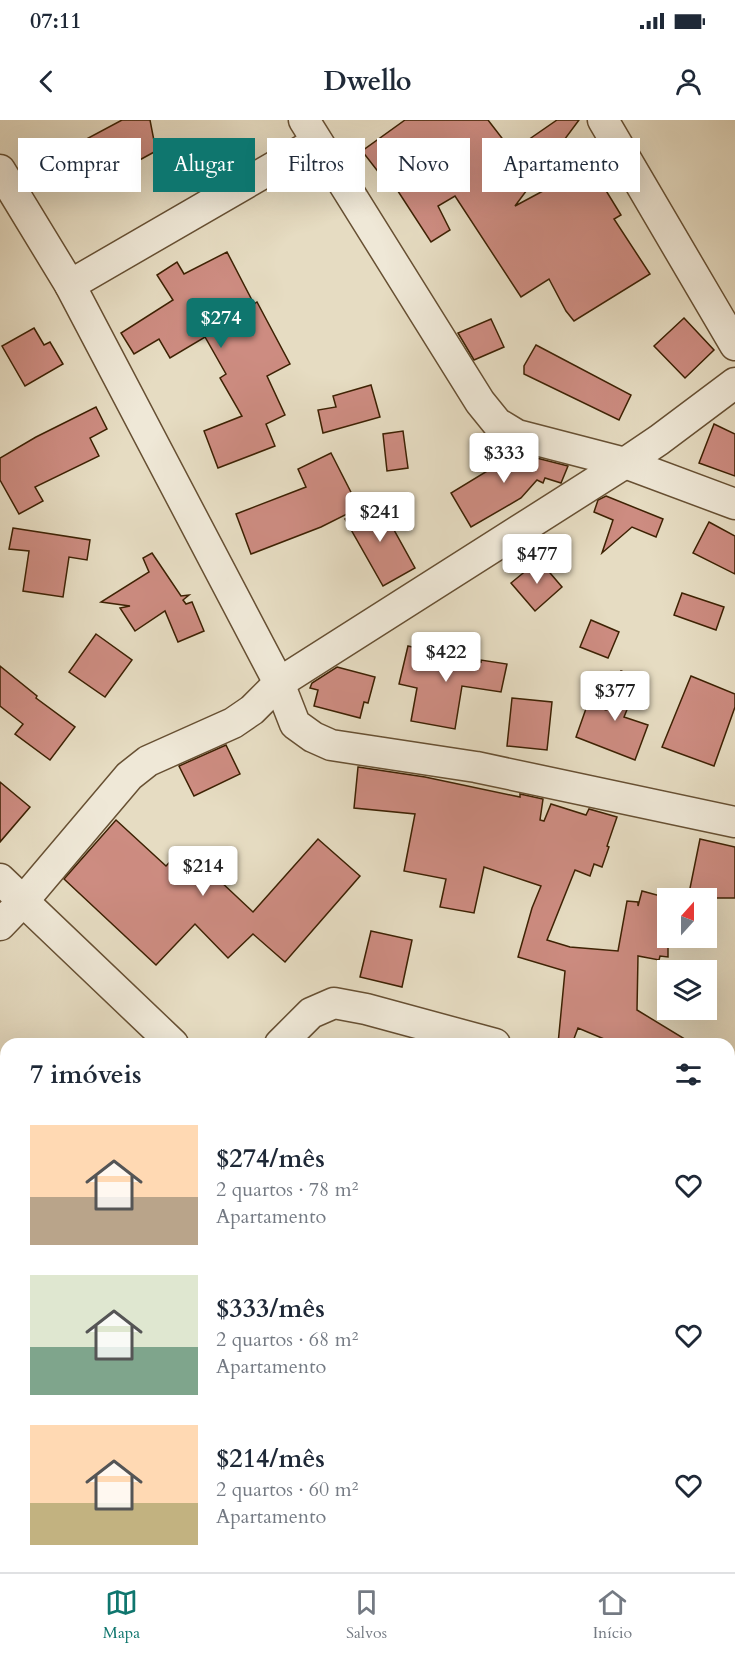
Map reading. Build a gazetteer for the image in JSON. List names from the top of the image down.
{
  "north": "top",
  "page": {
    "status": "07:11",
    "header": "Dwello",
    "chip": [
      "Comprar",
      "Alugar",
      "Filtros",
      "Novo",
      "Apartamento"
    ],
    "price": [
      "$274",
      "$333",
      "$241",
      "$477",
      "$422",
      "$377",
      "$214"
    ],
    "heading": "7 imóveis",
    "list": [
      {
        "name": "$274/mês",
        "note": "2 quartos · 78 m² · Apartamento"
      },
      {
        "name": "$333/mês",
        "note": "2 quartos · 68 m² · Apartamento"
      },
      {
        "name": "$214/mês",
        "note": "2 quartos · 60 m² · Apartamento"
      }
    ],
    "tabs": ["Mapa", "Salvos", "Início"]
  }
}
